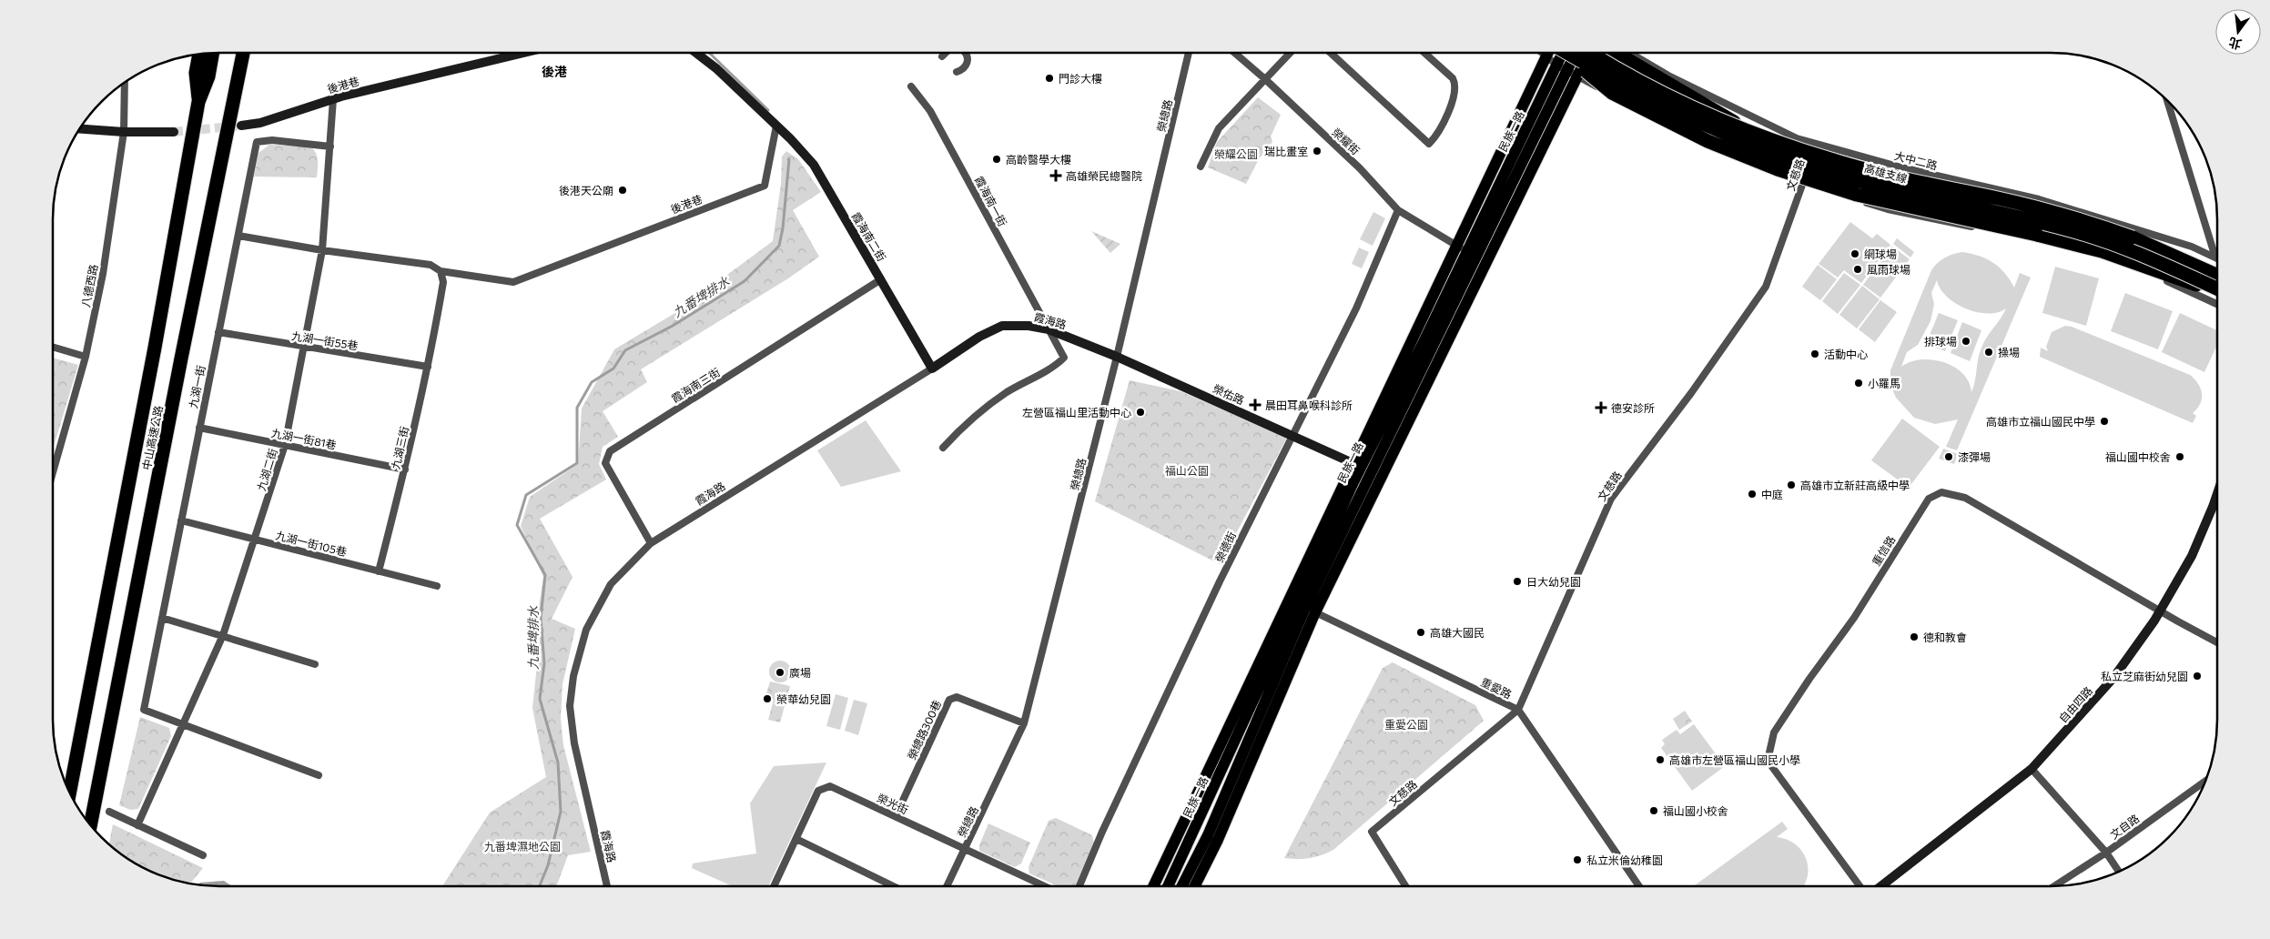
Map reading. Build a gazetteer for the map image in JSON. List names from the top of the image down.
{
  "streets": {
    "highway": ["高雄支線", "中山高速公路"],
    "main road": ["民族一路"],
    "street": [
      "後港巷",
      "榮總路",
      "榮耀街",
      "大中二路",
      "文慈路",
      "霞海南一街",
      "霞海南二街",
      "八德西路",
      "霞海路",
      "九湖一街55巷",
      "霞海南三街",
      "九湖一街",
      "榮佑路",
      "九湖一街81巷",
      "九湖三街",
      "九湖二街",
      "九湖一街105巷",
      "榮德街",
      "重信路",
      "重愛路",
      "自由四路",
      "榮總路300巷",
      "榮光街",
      "文自路"
    ]
  },
  "crossings": [
    ["後港巷", "霞海南二街"],
    ["後港巷", "九湖一街"],
    ["後港巷", "九湖三街"],
    ["後港巷", "九湖二街"],
    ["榮總路", "霞海路"],
    ["榮總路", "榮佑路"],
    ["榮總路", "榮總路300巷"],
    ["榮總路", "榮光街"],
    ["民族一路", "榮耀街"],
    ["民族一路", "榮佑路"],
    ["民族一路", "重愛路"],
    ["榮耀街", "榮德街"],
    ["大中二路", "文慈路"],
    ["文慈路", "重愛路"],
    ["霞海南一街", "霞海路"],
    ["霞海南二街", "霞海路"],
    ["霞海南二街", "霞海南三街"],
    ["霞海路", "霞海南三街"],
    ["霞海路", "榮佑路"],
    ["九湖一街55巷", "九湖一街"],
    ["九湖一街55巷", "九湖三街"],
    ["九湖一街55巷", "九湖二街"],
    ["九湖一街", "九湖一街81巷"],
    ["九湖一街", "九湖二街"],
    ["九湖一街", "九湖一街105巷"],
    ["榮佑路", "榮德街"],
    ["九湖一街81巷", "九湖三街"],
    ["九湖一街81巷", "九湖二街"],
    ["九湖三街", "九湖一街105巷"],
    ["九湖二街", "九湖一街105巷"],
    ["重信路", "自由四路"],
    ["榮總路300巷", "榮光街"]
  ],
  "districts": ["後港"],
  "water": ["九番埤排水"],
  "parks": [
    "榮耀公園",
    "福山公園",
    "重愛公園",
    "九番埤濕地公園"
  ],
  "places": {
    "other": [
      "門診大樓",
      "瑞比畫室",
      "高齡醫學大樓",
      "後港天公廟",
      "網球場",
      "風雨球場",
      "排球場",
      "操場",
      "活動中心",
      "小羅馬",
      "左營區福山里活動中心",
      "高雄市立福山國民中學",
      "漆彈場",
      "福山國中校舍",
      "高雄市立新莊高級中學",
      "中庭",
      "日大幼兒園",
      "高雄大國民",
      "德和教會",
      "廣場",
      "私立芝麻街幼兒園",
      "榮華幼兒園",
      "高雄市左營區福山國民小學",
      "福山國小校舍",
      "私立米倫幼稚園"
    ],
    "health": ["高雄榮民總醫院", "晨田耳鼻喉科診所", "德安診所"]
  },
  "north": "bottom"
}
